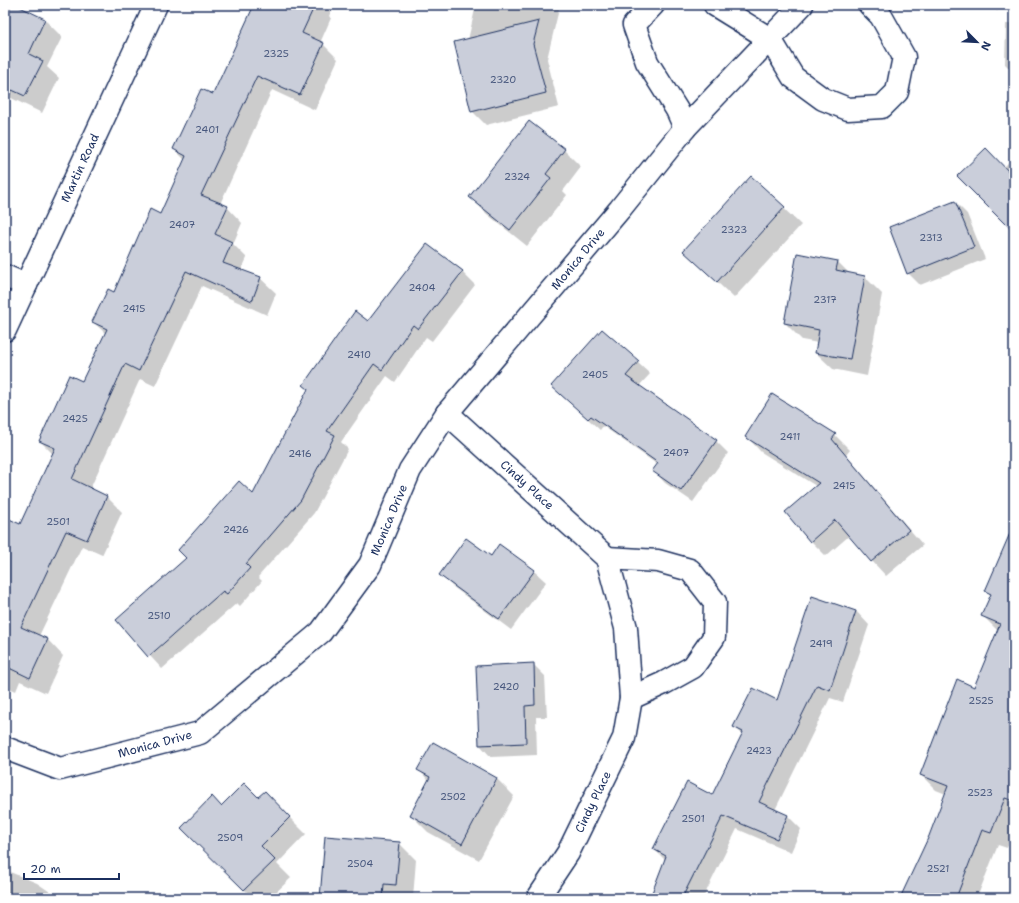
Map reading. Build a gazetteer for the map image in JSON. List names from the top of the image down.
{
  "streets": {
    "street": ["Martin Road", "Monica Drive", "Cindy Place"]
  },
  "crossings": [
    ["Monica Drive", "Cindy Place"]
  ],
  "house_numbers": [
    "2325",
    "2320",
    "2401",
    "2324",
    "2407",
    "2323",
    "2313",
    "2404",
    "2317",
    "2415",
    "2410",
    "2405",
    "2425",
    "2411",
    "2407",
    "2416",
    "2415",
    "2501",
    "2426",
    "2510",
    "2419",
    "2420",
    "2525",
    "2423",
    "2523",
    "2502",
    "2501",
    "2509",
    "2504",
    "2521"
  ],
  "scale_bar": "20 m",
  "north": "bottom right"
}
